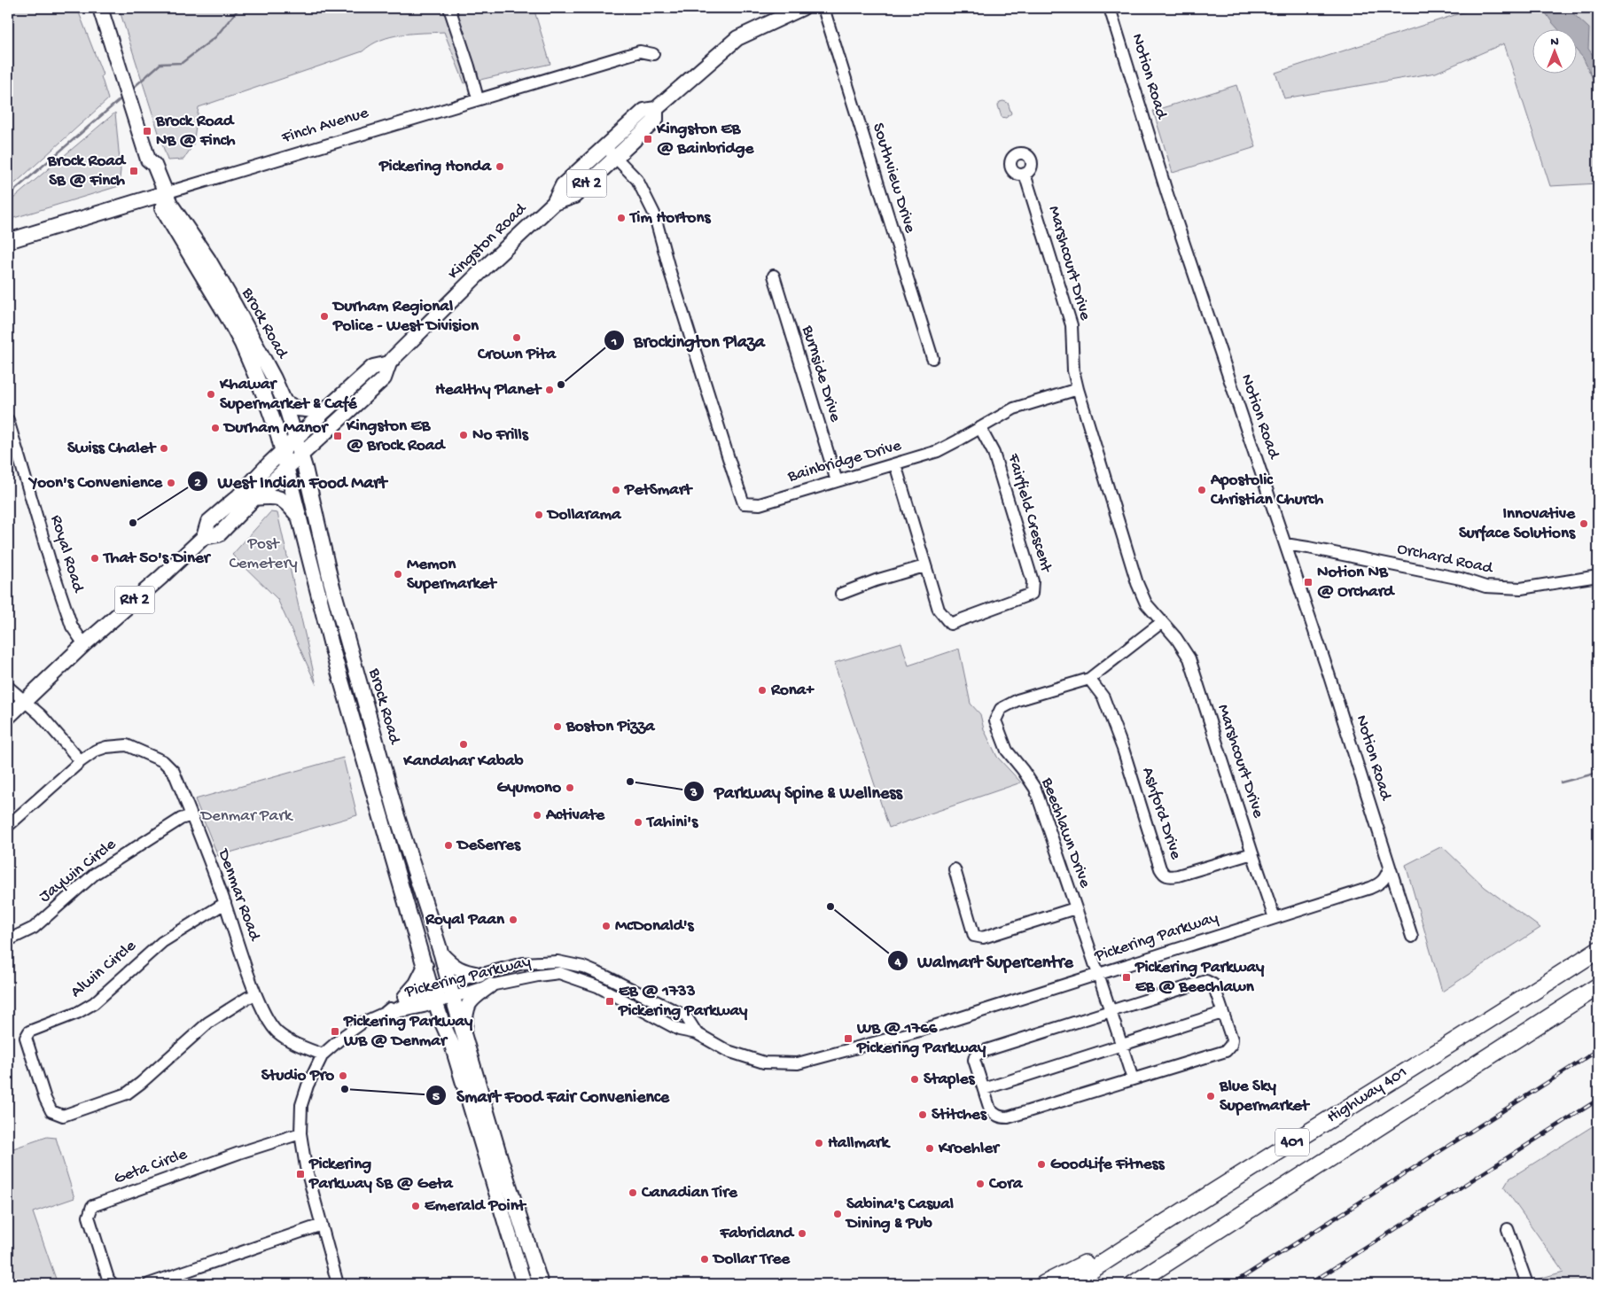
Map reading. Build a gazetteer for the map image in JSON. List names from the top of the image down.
{
  "streets": {
    "highway": ["Highway 401", "401"],
    "main road": [
      "Finch Avenue",
      "RH 2",
      "Kingston Road",
      "Brock Road"
    ],
    "street": [
      "Notion Road",
      "Southview Drive",
      "Marshcourt Drive",
      "Burnside Drive",
      "Bainbridge Drive",
      "Fairfield Crescent",
      "Royal Road",
      "Orchard Road",
      "Ashford Drive",
      "Beechlawn Drive",
      "Jaywin Circle",
      "Denmar Road",
      "Pickering Parkway",
      "Alwin Circle",
      "Geta Circle"
    ]
  },
  "crossings": [
    ["Notion Road", "Orchard Road"],
    ["Notion Road", "Pickering Parkway"],
    ["Finch Avenue", "Brock Road"],
    ["Kingston Road", "Brock Road"],
    ["Kingston Road", "Bainbridge Drive"],
    ["Kingston Road", "Royal Road"],
    ["Marshcourt Drive", "Bainbridge Drive"],
    ["Marshcourt Drive", "Ashford Drive"],
    ["Marshcourt Drive", "Beechlawn Drive"],
    ["Marshcourt Drive", "Pickering Parkway"],
    ["Brock Road", "Pickering Parkway"],
    ["Burnside Drive", "Bainbridge Drive"],
    ["Bainbridge Drive", "Fairfield Crescent"],
    ["Ashford Drive", "Beechlawn Drive"],
    ["Beechlawn Drive", "Pickering Parkway"],
    ["Jaywin Circle", "Denmar Road"],
    ["Denmar Road", "Pickering Parkway"],
    ["Denmar Road", "Alwin Circle"],
    ["Pickering Parkway", "Geta Circle"]
  ],
  "parks": ["Post Cemetery", "Denmar Park"],
  "places": {
    "transit": [
      "Brock Road NB @ Finch",
      "Kingston EB @ Bainbridge",
      "Brock Road SB @ Finch",
      "Kingston EB @ Brock Road",
      "Notion NB @ Orchard",
      "Pickering Parkway EB @ Beechlawn",
      "EB @ 1733 Pickering Parkway",
      "Pickering Parkway WB @ Denmar",
      "WB @ 1766 Pickering Parkway",
      "Pickering Parkway SB @ Geta"
    ],
    "other": [
      "Pickering Honda",
      "Tim Hortons",
      "Durham Regional Police - West Division",
      "Crown Pita",
      "Brockington Plaza",
      "Healthy Planet",
      "Khawar Supermarket & Café",
      "Durham Manor",
      "No Frills",
      "Swiss Chalet",
      "Yoon's Convenience",
      "PetSmart",
      "Apostolic Christian Church",
      "Dollarama",
      "West Indian Food Mart",
      "Innovative Surface Solutions",
      "That 50's Diner",
      "Memon Supermarket",
      "Rona+",
      "Boston Pizza",
      "Kandahar Kabab",
      "Parkway Spine & Wellness",
      "Gyumono",
      "Activate",
      "Tahini's",
      "DeSerres",
      "Walmart Supercentre",
      "Royal Paan",
      "McDonald's",
      "Studio Pro",
      "Staples",
      "Smart Food Fair Convenience",
      "Blue Sky Supermarket",
      "Stitches",
      "Hallmark",
      "Kroehler",
      "GoodLife Fitness",
      "Cora",
      "Canadian Tire",
      "Emerald Point",
      "Sabina's Casual Dining & Pub",
      "Fabricland",
      "Dollar Tree"
    ]
  },
  "north": "top"
}
